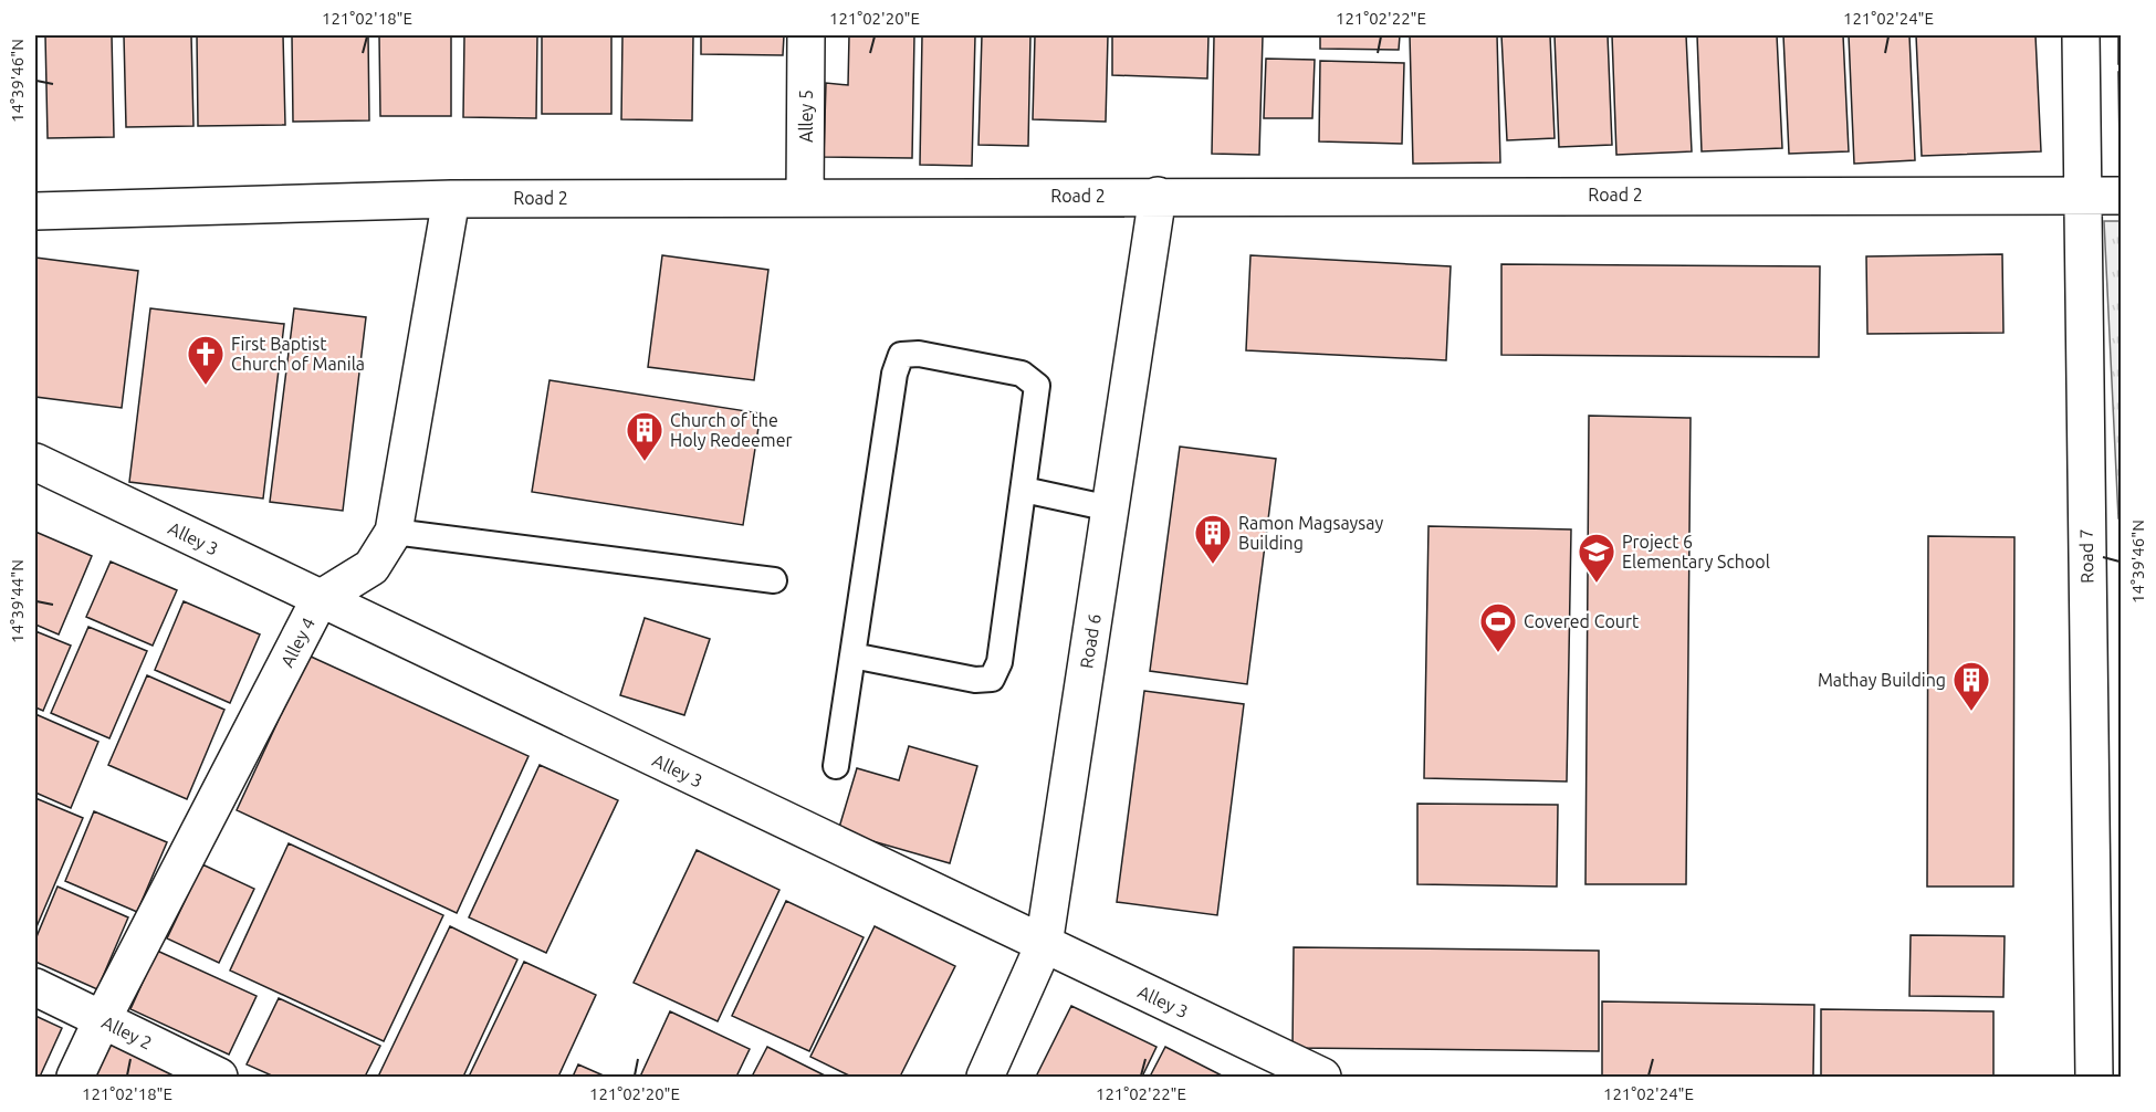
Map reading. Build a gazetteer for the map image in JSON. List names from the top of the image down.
{
  "streets": {
    "street": [
      "Alley 5",
      "Road 2",
      "Alley 3",
      "Road 7",
      "Road 6",
      "Alley 4",
      "Alley 2"
    ]
  },
  "crossings": [
    ["Alley 5", "Road 2"],
    ["Road 2", "Road 7"],
    ["Road 2", "Road 6"],
    ["Road 2", "Alley 4"],
    ["Alley 3", "Road 6"],
    ["Alley 3", "Alley 4"],
    ["Alley 4", "Alley 2"]
  ],
  "places": {
    "church": ["First Baptist Church of Manila"],
    "building": ["Church of the Holy Redeemer", "Ramon Magsaysay Building", "Mathay Building"],
    "school or university": ["Project 6 Elementary School"],
    "sports": ["Covered Court"]
  },
  "coordinates": [
    "121°02'18\"E",
    "121°02'20\"E",
    "121°02'22\"E",
    "121°02'24\"E",
    "14°39'46\"N",
    "14°39'44\"N"
  ]
}
